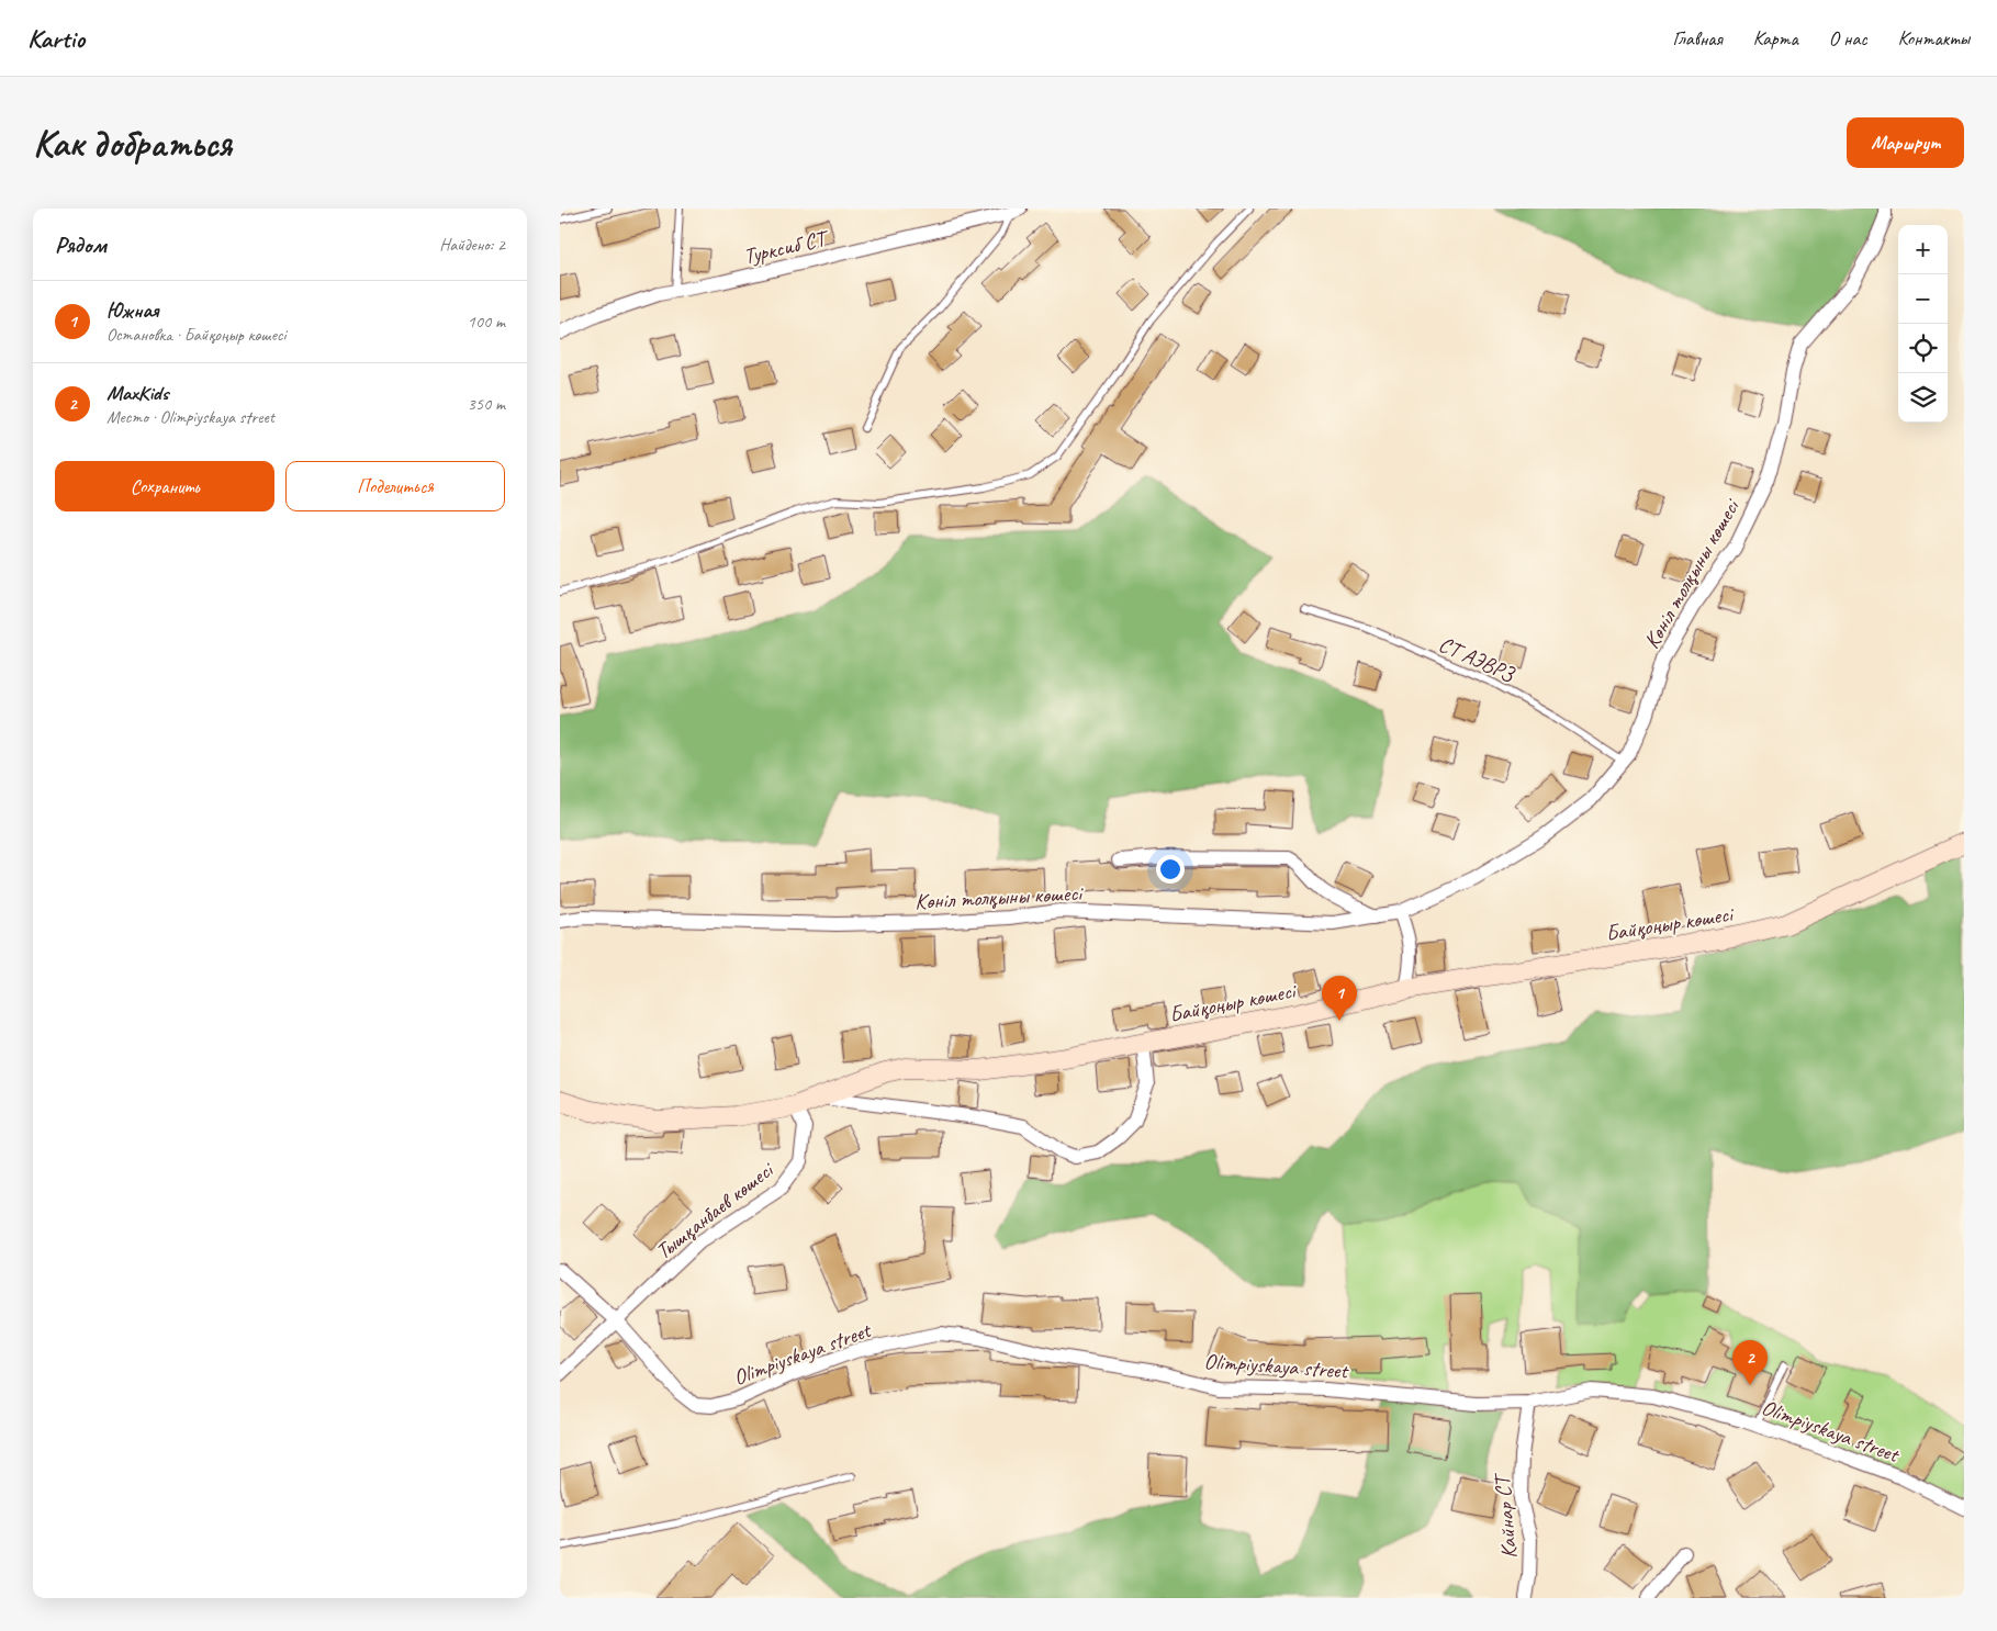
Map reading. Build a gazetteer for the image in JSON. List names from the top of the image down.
{
  "streets": {
    "street": [
      "Турксиб СТ",
      "Көніл толқыны көшесі",
      "Байқоңыр көшесі",
      "Тышқанбаев көшесі",
      "Olimpiyskaya street",
      "Кайнар СТ"
    ],
    "lane": ["СТ АЭВРЗ"]
  },
  "crossings": [
    ["Көніл толқыны көшесі", "СТ АЭВРЗ"],
    ["Байқоңыр көшесі", "Тышқанбаев көшесі"],
    ["Тышқанбаев көшесі", "Olimpiyskaya street"],
    ["Olimpiyskaya street", "Кайнар СТ"]
  ],
  "page": {
    "header": "Kartio",
    "nav": [
      "Главная",
      "Карта",
      "О нас",
      "Контакты"
    ],
    "buttons": [
      "Маршрут",
      ["Сохранить", "Поделиться"]
    ],
    "title": "Как добраться",
    "heading": ["Рядом", "Найдено: 2"],
    "map_buttons": ["+", "−"],
    "list": [
      {
        "mark": "1",
        "name": "Южная",
        "note": "Остановка · Байқоңыр көшесі",
        "value": "100 m"
      },
      {
        "mark": "2",
        "name": "MaxKids",
        "note": "Место · Olimpiyskaya street",
        "value": "350 m"
      }
    ],
    "pins": ["1", "2"]
  }
}
